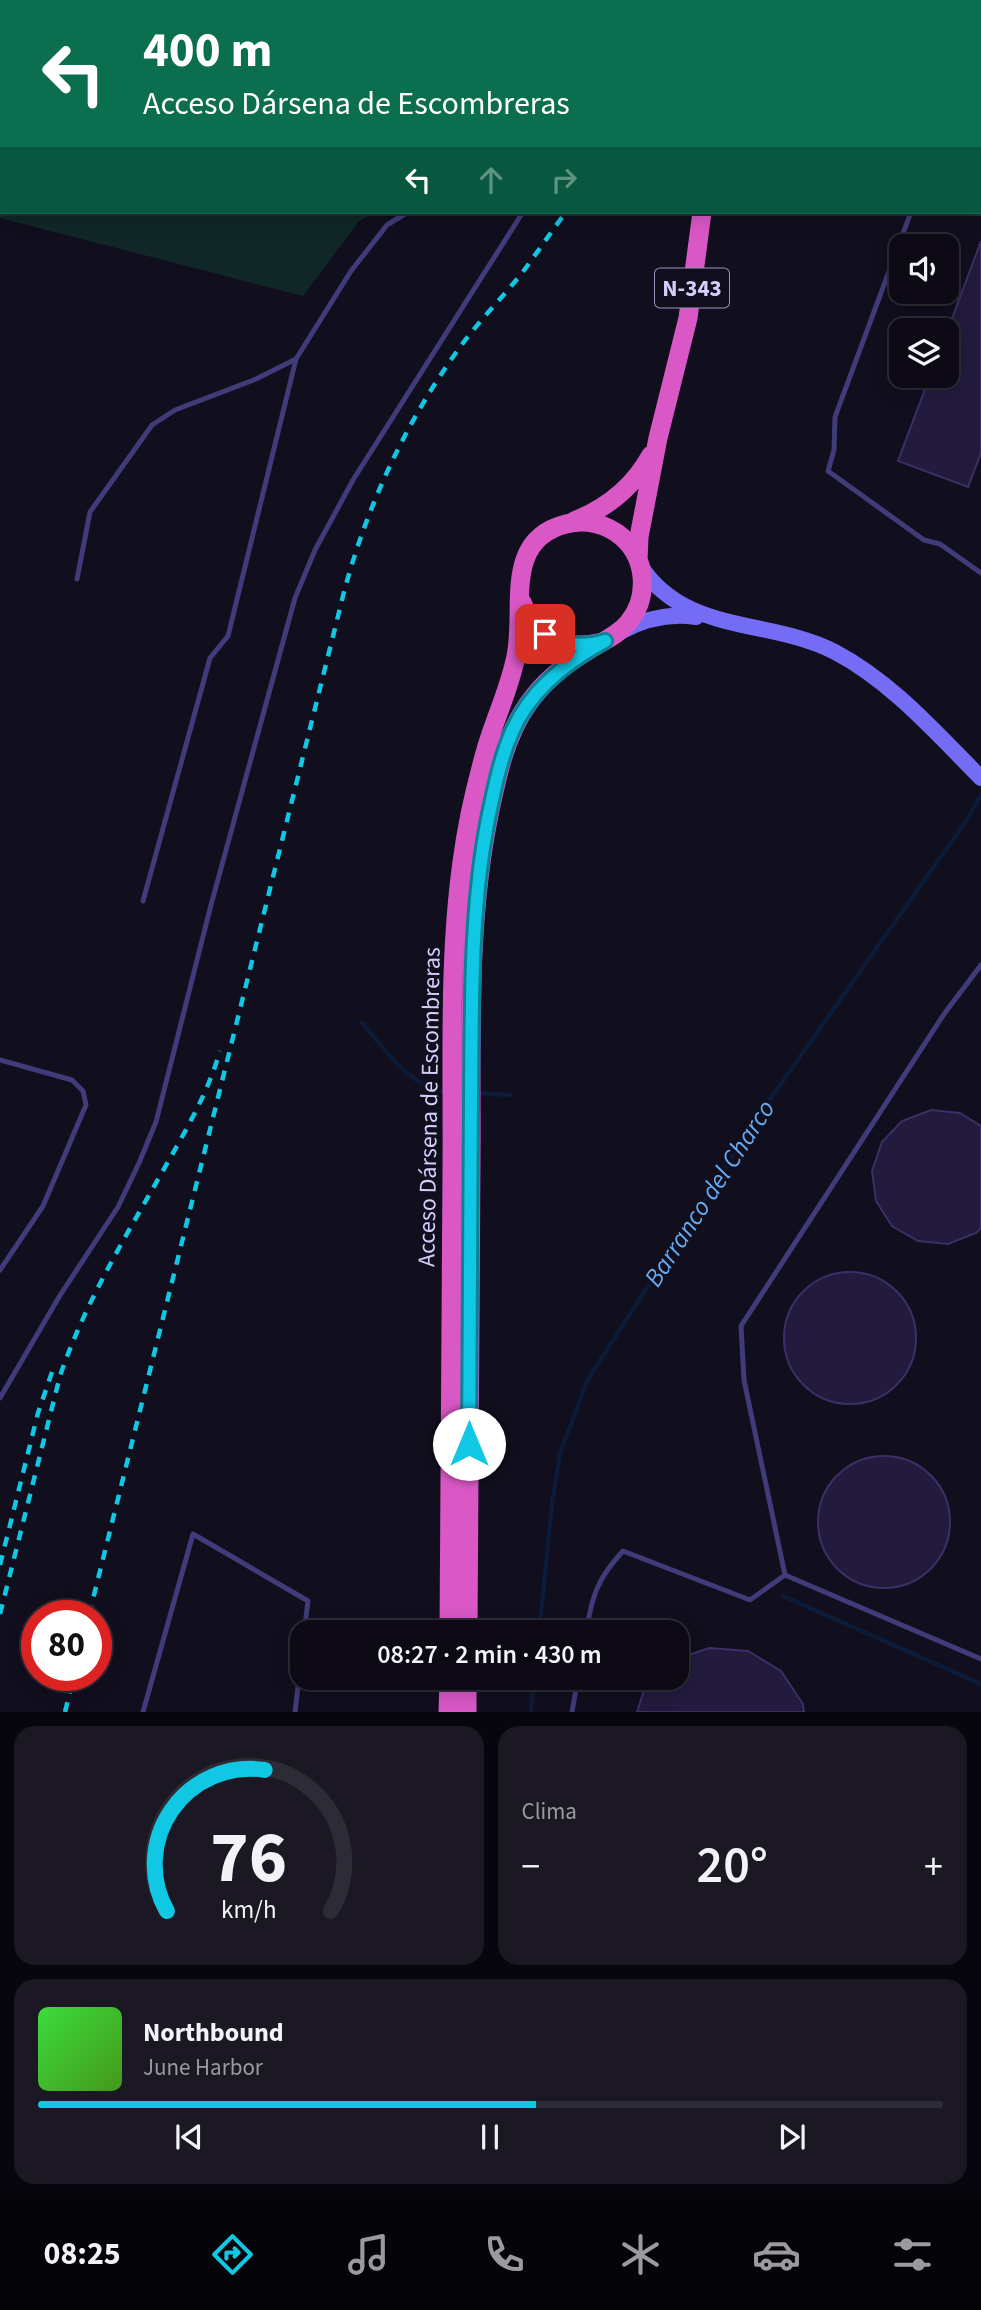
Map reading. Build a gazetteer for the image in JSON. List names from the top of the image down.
{
  "streets": {
    "highway": ["N-343", "Acceso Dársena de Escombreras"]
  },
  "crossings": [
    ["N-343", "Acceso Dársena de Escombreras"]
  ],
  "water": ["Barranco del Charco"],
  "page": {
    "turn": ["400 m", "Acceso Dársena de Escombreras"],
    "limit": "80",
    "trip": "08:27 · 2 min · 430 m",
    "tile": "Clima",
    "heat": ["−", "20°", "+"],
    "song": ["Northbound", "June Harbor"],
    "tabs": "08:25",
    "gauge": ["76", "km/h"]
  }
}
